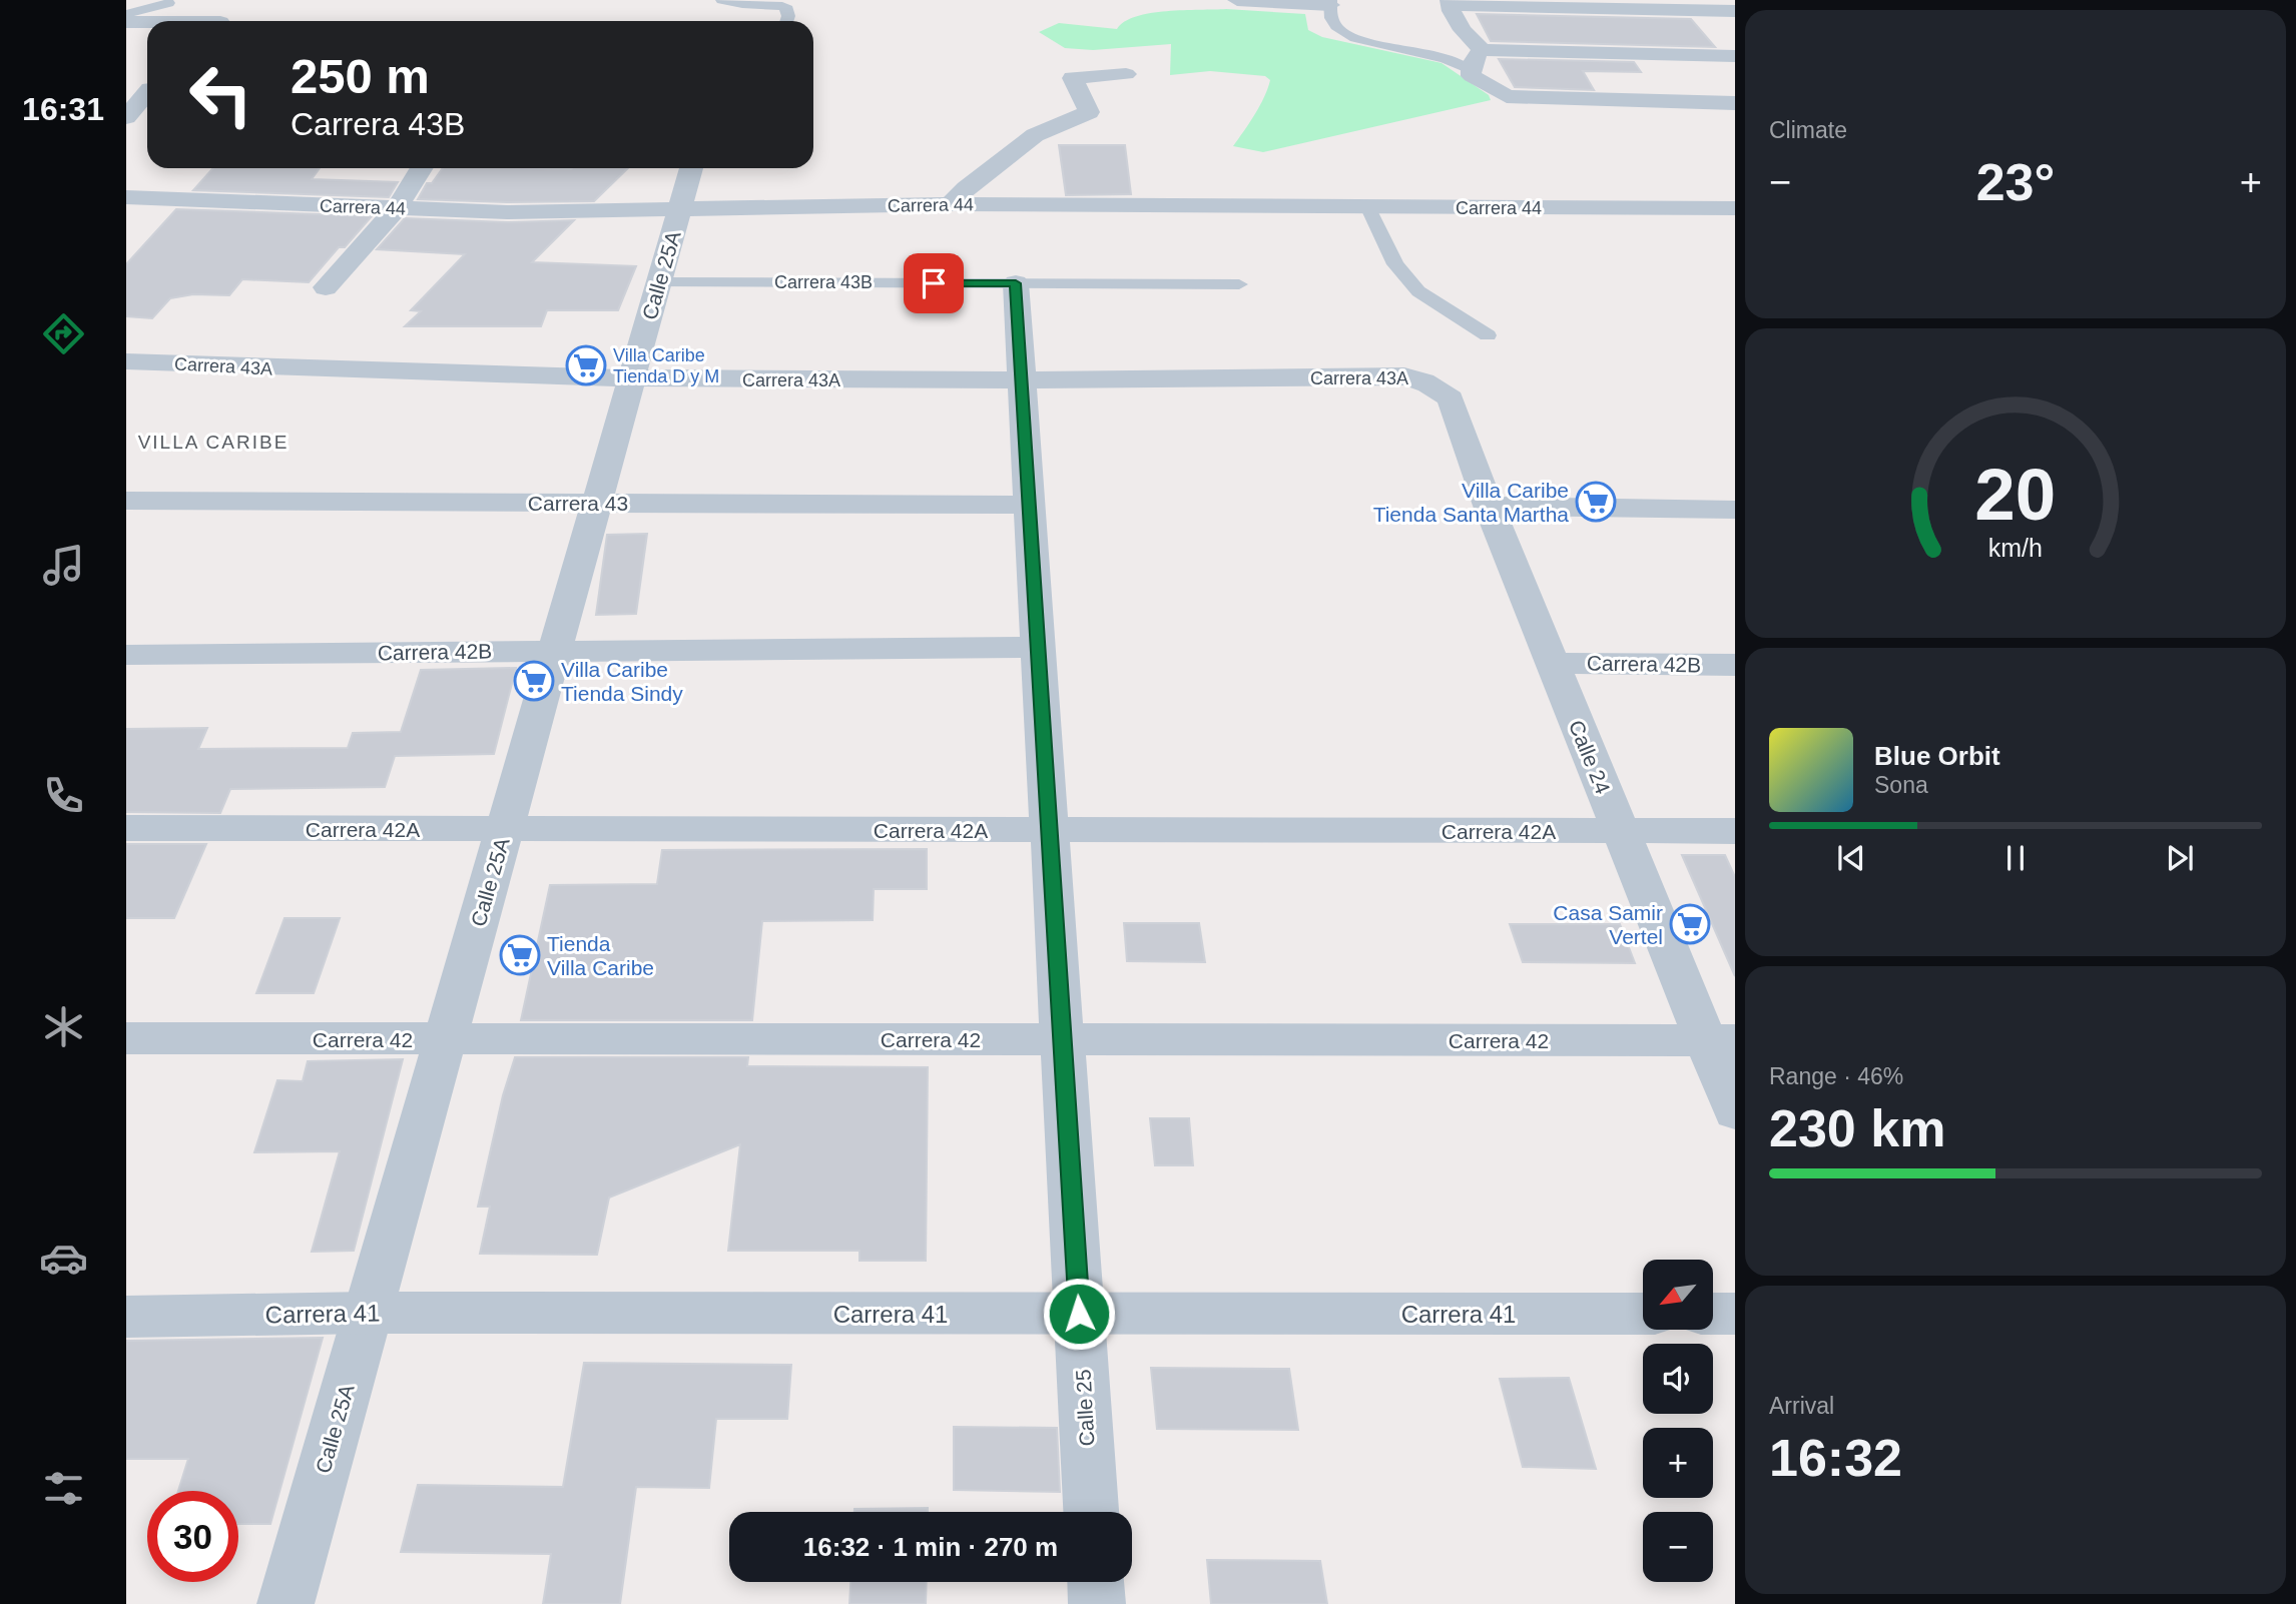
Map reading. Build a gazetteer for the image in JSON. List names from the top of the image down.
{
  "streets": {
    "street": [
      "Carrera 44",
      "Calle 25A",
      "Carrera 43A",
      "Carrera 43",
      "Carrera 42B",
      "Calle 24",
      "Carrera 42A",
      "Carrera 42",
      "Carrera 41",
      "Calle 25"
    ],
    "lane": ["Carrera 43B"]
  },
  "crossings": [
    ["Carrera 44", "Calle 25A"],
    ["Calle 25A", "Carrera 43B"],
    ["Calle 25A", "Carrera 43A"],
    ["Calle 25A", "Carrera 43"],
    ["Calle 25A", "Carrera 42B"],
    ["Calle 25A", "Carrera 42A"],
    ["Calle 25A", "Carrera 42"],
    ["Calle 25A", "Carrera 41"],
    ["Carrera 43B", "Calle 25"],
    ["Carrera 43A", "Calle 24"],
    ["Carrera 43A", "Calle 25"],
    ["Carrera 43", "Calle 25"],
    ["Carrera 42B", "Calle 24"],
    ["Carrera 42B", "Calle 25"],
    ["Calle 24", "Carrera 42A"],
    ["Calle 24", "Carrera 42"],
    ["Carrera 42A", "Calle 25"],
    ["Carrera 42", "Calle 25"],
    ["Carrera 41", "Calle 25"]
  ],
  "districts": ["VILLA CARIBE"],
  "places": {
    "supermarket": [
      "Villa Caribe Tienda D y M",
      "Villa Caribe Tienda Santa Martha",
      "Villa Caribe Tienda Sindy",
      "Casa Samir Vertel",
      "Tienda Villa Caribe"
    ]
  },
  "north": "bottom left",
  "page": {
    "tabs": "16:31",
    "tile": [
      "Climate",
      ["Range · 46%", "230 km"],
      ["Arrival", "16:32"]
    ],
    "turn": ["250 m", "Carrera 43B"],
    "heat": ["−", "23°", "+"],
    "song": ["Blue Orbit", "Sona"],
    "map_buttons": ["+", "−"],
    "limit": "30",
    "trip": "16:32 · 1 min · 270 m",
    "gauge": ["20", "km/h"]
  }
}
